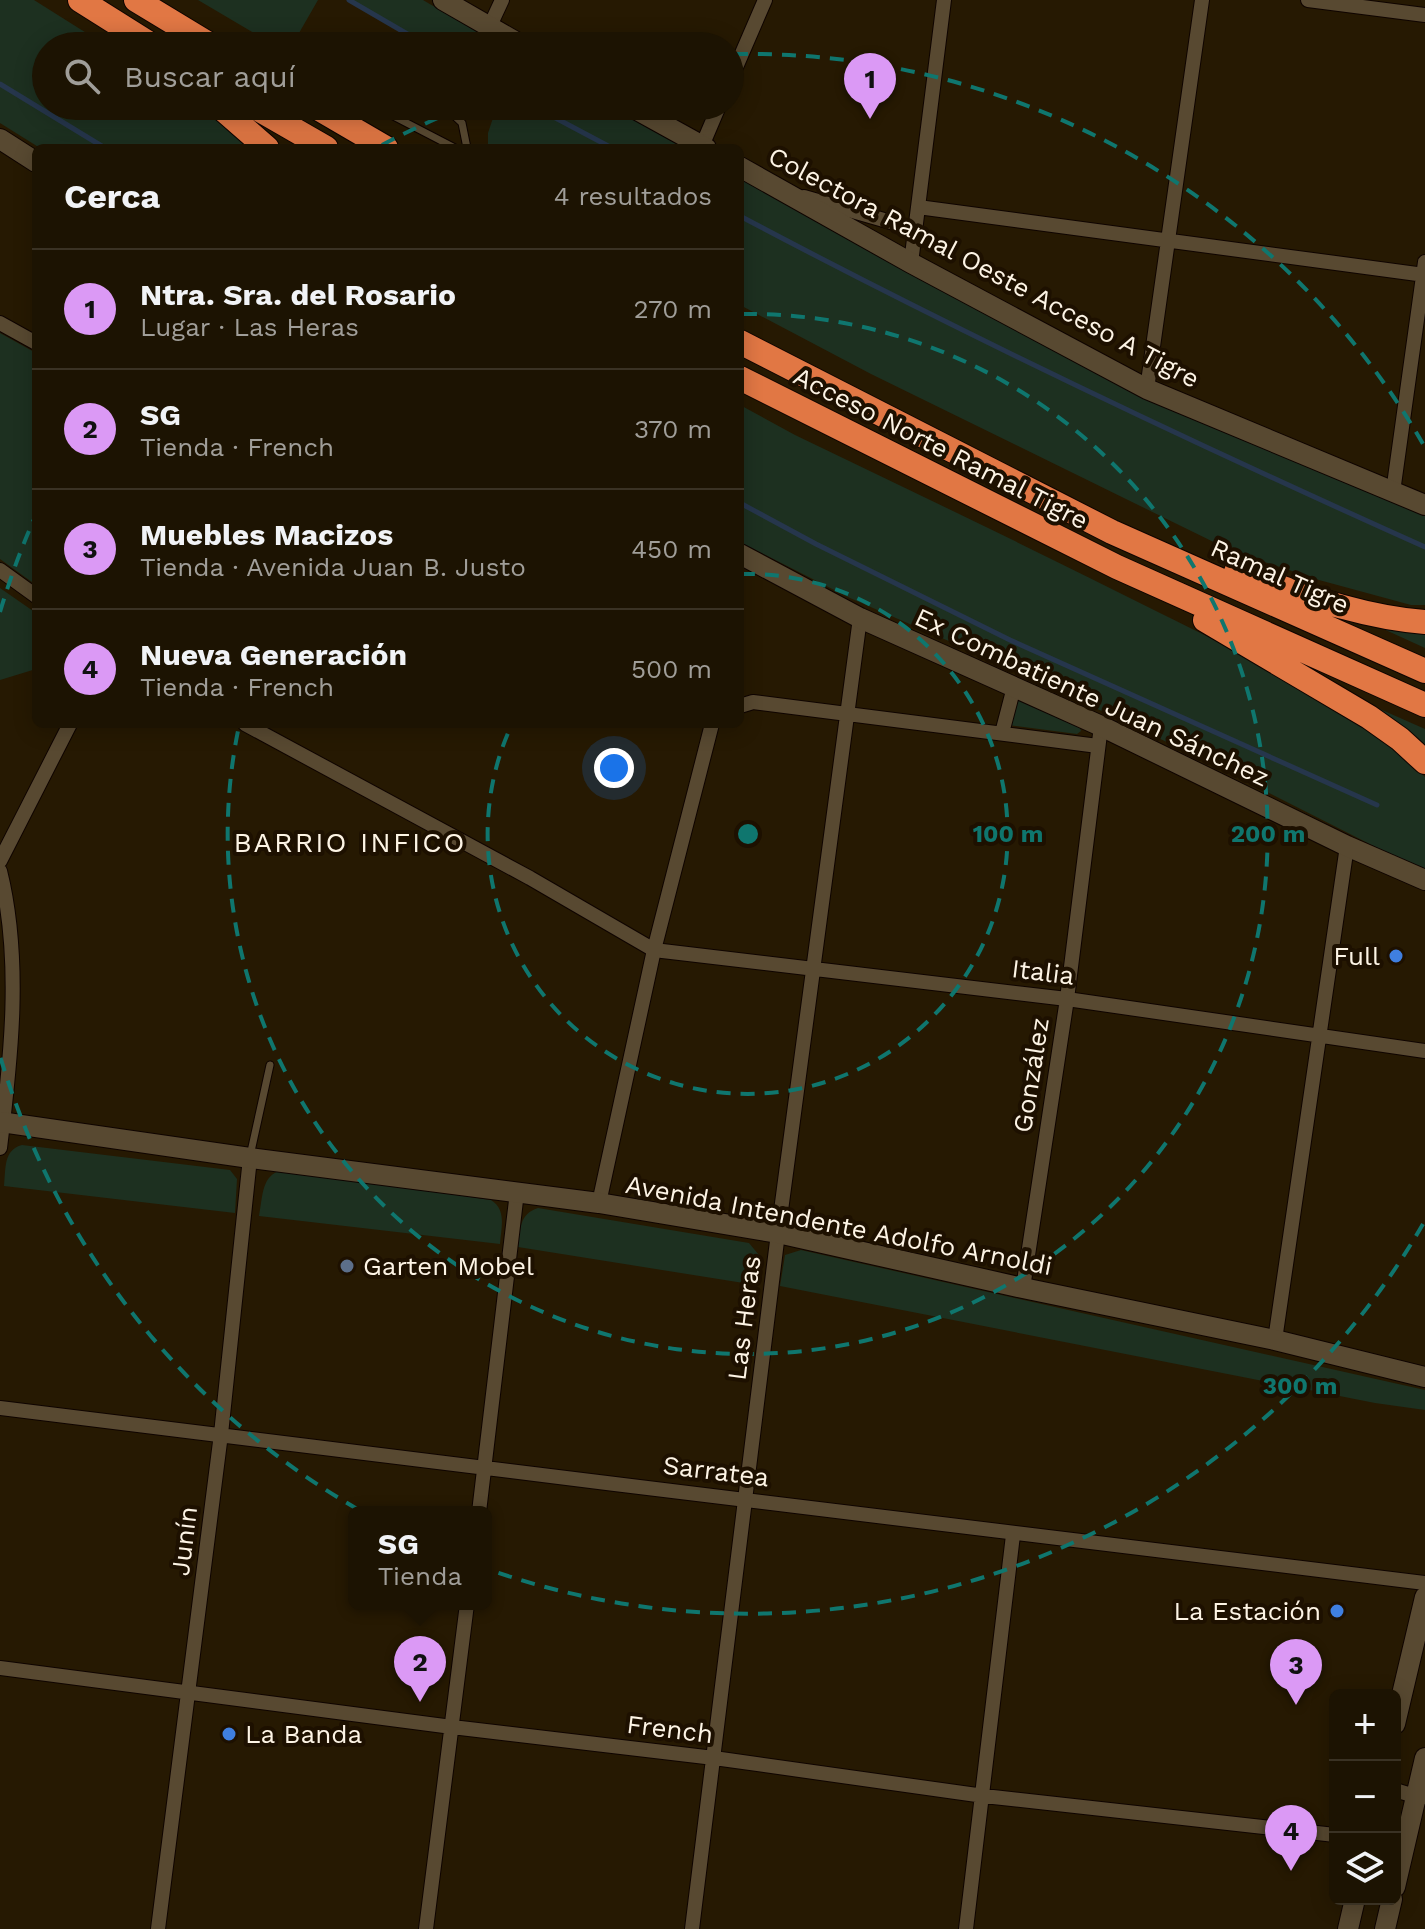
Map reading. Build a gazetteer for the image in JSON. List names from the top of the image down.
{
  "streets": {
    "highway": ["Acceso Norte Ramal Tigre", "Ramal Tigre"],
    "main road": ["Colectora Ramal Oeste Acceso A Tigre", "Ex Combatiente Juan Sánchez", "Avenida Intendente Adolfo Arnoldi"],
    "street": [
      "Italia",
      "González",
      "Las Heras",
      "Sarratea",
      "Junín",
      "French"
    ]
  },
  "crossings": [
    ["Acceso Norte Ramal Tigre", "Ramal Tigre"],
    ["Ex Combatiente Juan Sánchez", "González"],
    ["Ex Combatiente Juan Sánchez", "Las Heras"],
    ["Italia", "González"],
    ["Italia", "Las Heras"],
    ["González", "Avenida Intendente Adolfo Arnoldi"],
    ["Avenida Intendente Adolfo Arnoldi", "Las Heras"],
    ["Avenida Intendente Adolfo Arnoldi", "Junín"],
    ["Las Heras", "Sarratea"],
    ["Las Heras", "French"],
    ["Sarratea", "Junín"],
    ["Junín", "French"]
  ],
  "districts": ["BARRIO INFICO"],
  "places": [
    "Full",
    "Garten Mobel",
    "La Estación",
    "La Banda"
  ],
  "page": {
    "search": "Buscar aquí",
    "pins": [
      "1",
      "2",
      "3",
      "4"
    ],
    "heading": ["Cerca", "4 resultados"],
    "list": [
      {
        "mark": "1",
        "name": "Ntra. Sra. del Rosario",
        "note": "Lugar · Las Heras",
        "value": "270 m"
      },
      {
        "mark": "2",
        "name": "SG",
        "note": "Tienda · French",
        "value": "370 m"
      },
      {
        "mark": "3",
        "name": "Muebles Macizos",
        "note": "Tienda · Avenida Juan B. Justo",
        "value": "450 m"
      },
      {
        "mark": "4",
        "name": "Nueva Generación",
        "note": "Tienda · French",
        "value": "500 m"
      }
    ],
    "popup": ["SG", "Tienda"],
    "map_buttons": ["+", "−"]
  },
  "rings": ["100 m", "200 m", "300 m"]
}
